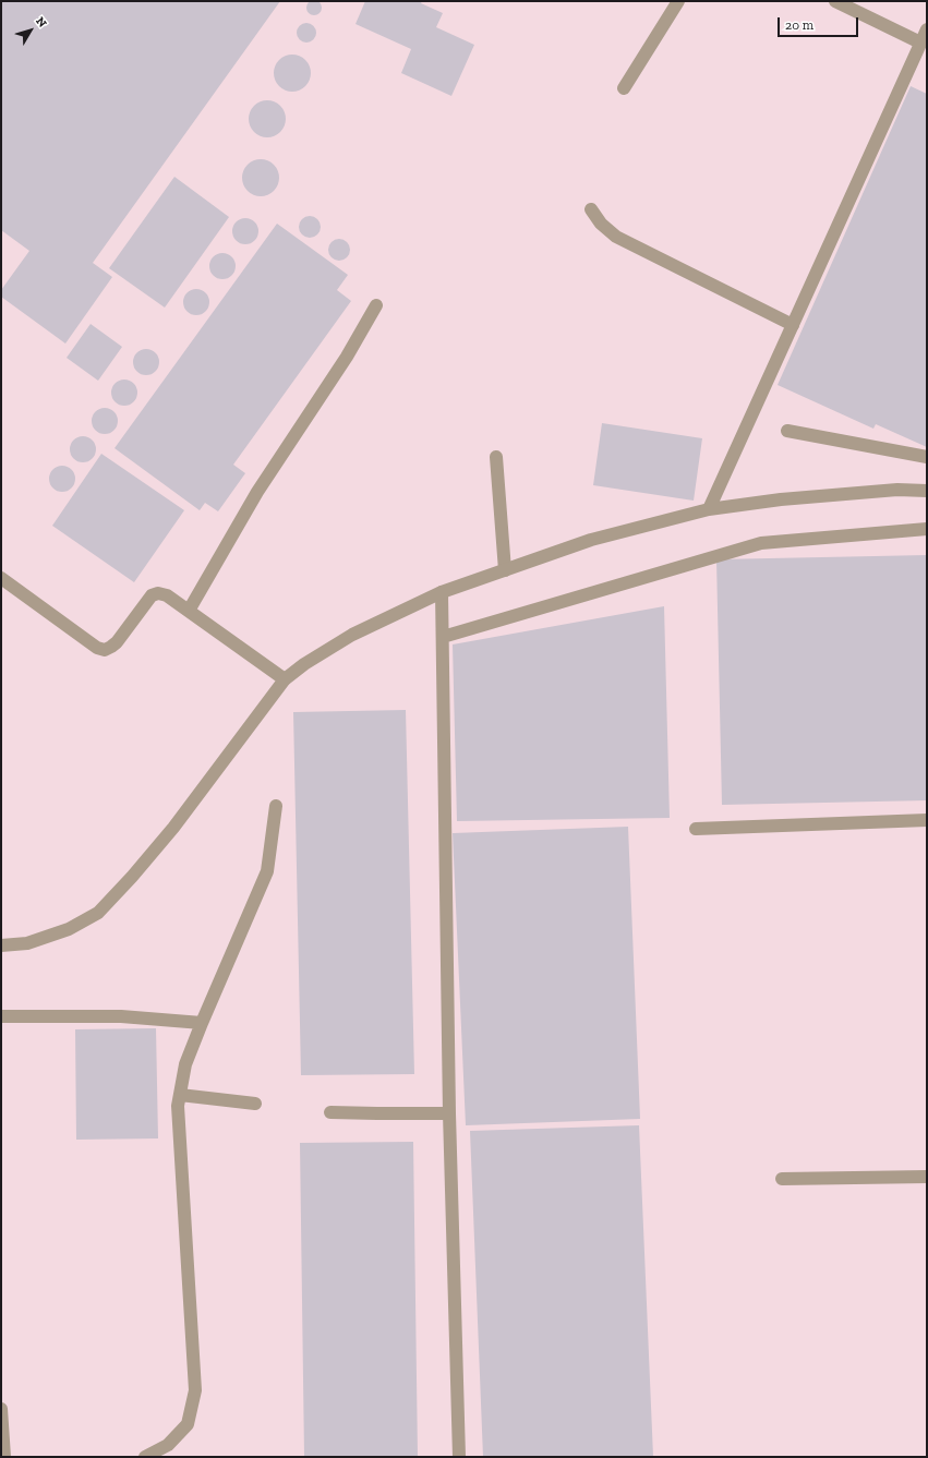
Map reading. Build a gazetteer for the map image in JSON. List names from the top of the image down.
{
  "scale_bar": "20 m",
  "north": "top right"
}
